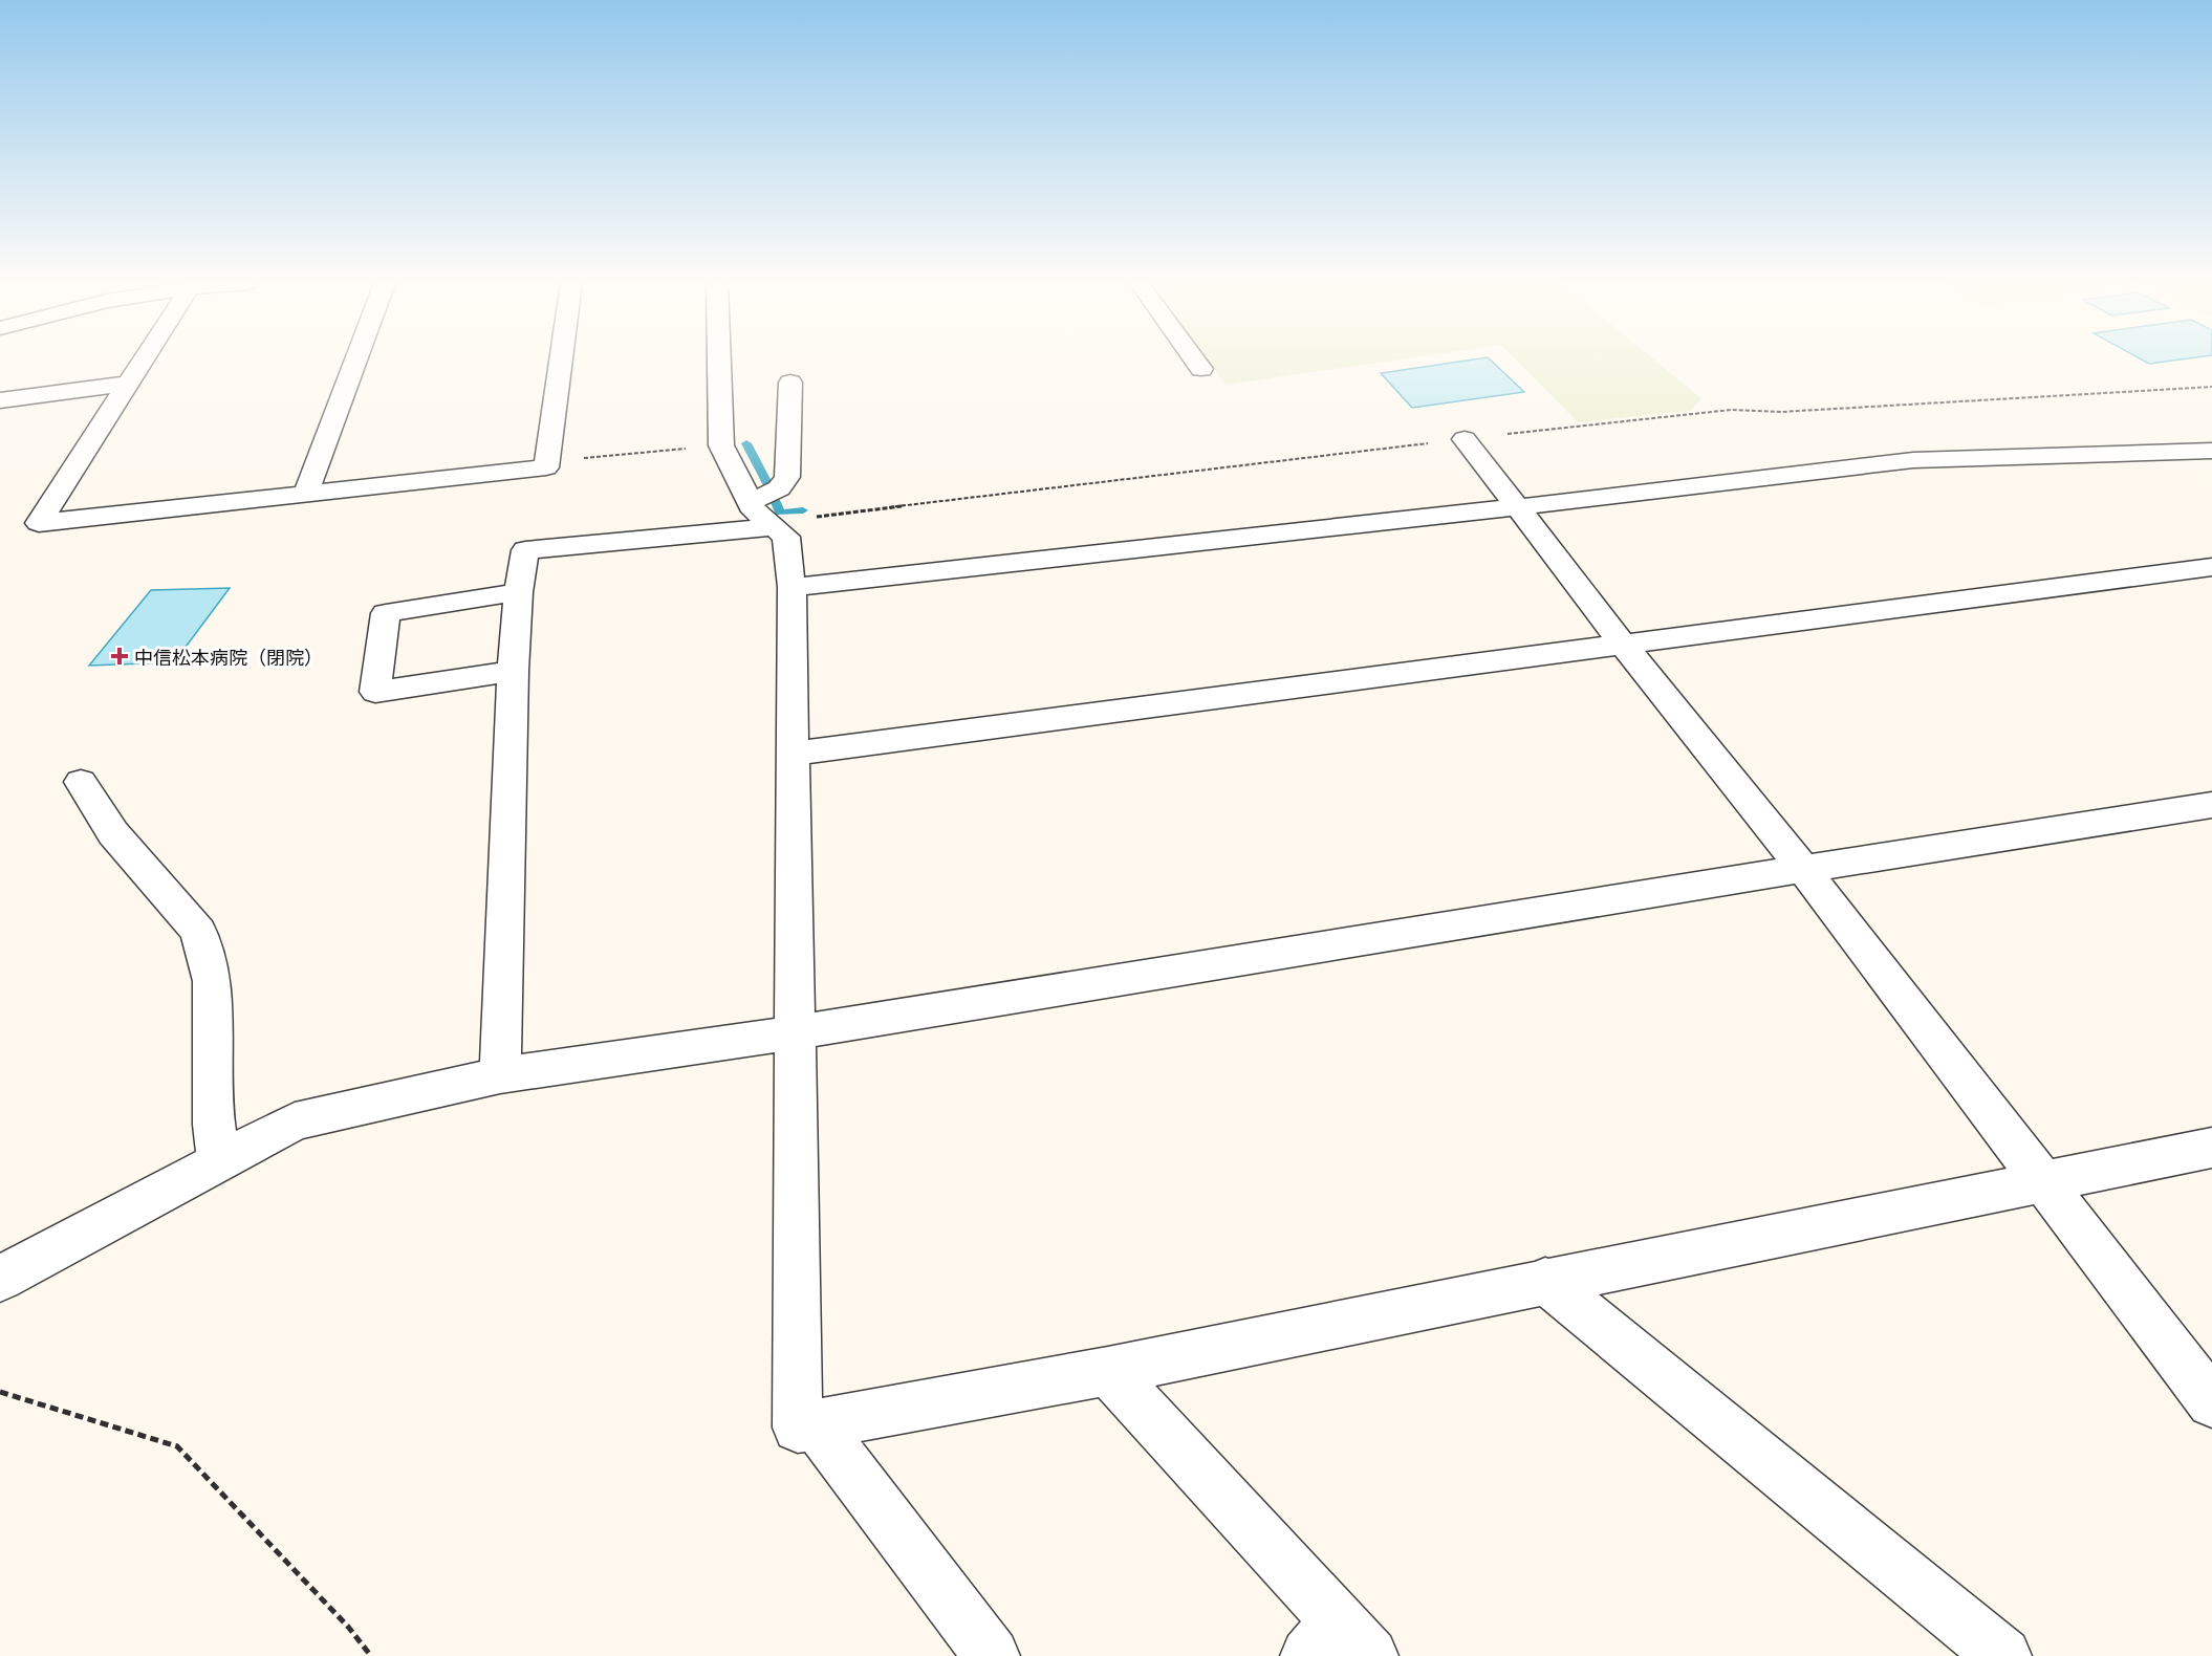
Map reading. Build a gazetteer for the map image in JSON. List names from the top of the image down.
{
  "places": {
    "health": ["中信松本病院（閉院）"]
  }
}
